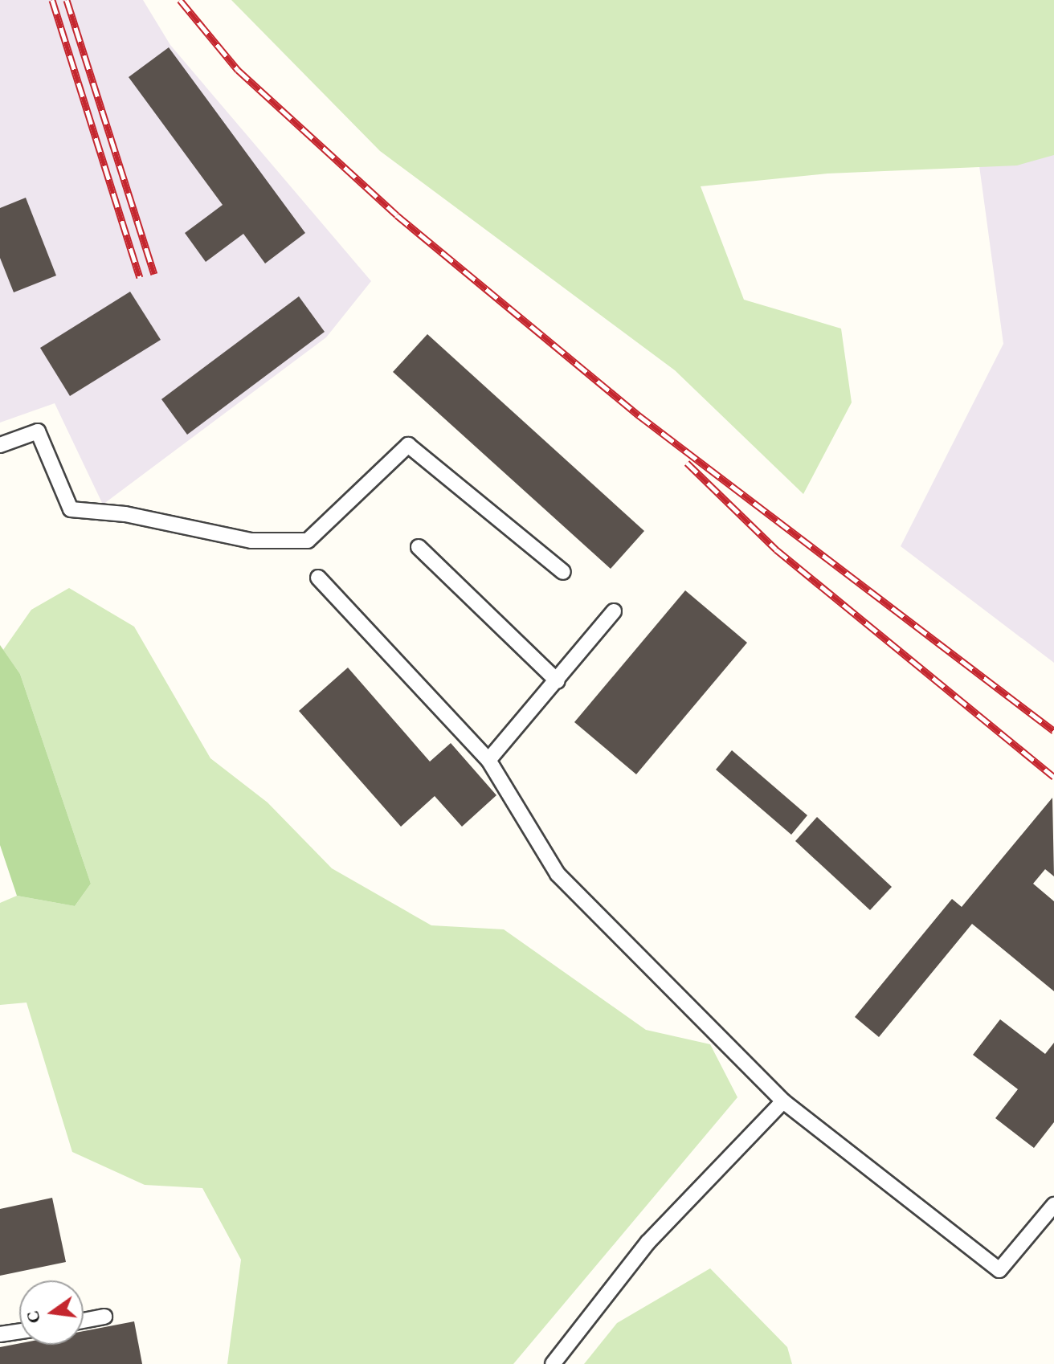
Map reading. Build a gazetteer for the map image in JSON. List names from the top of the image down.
{
  "north": "left"
}
